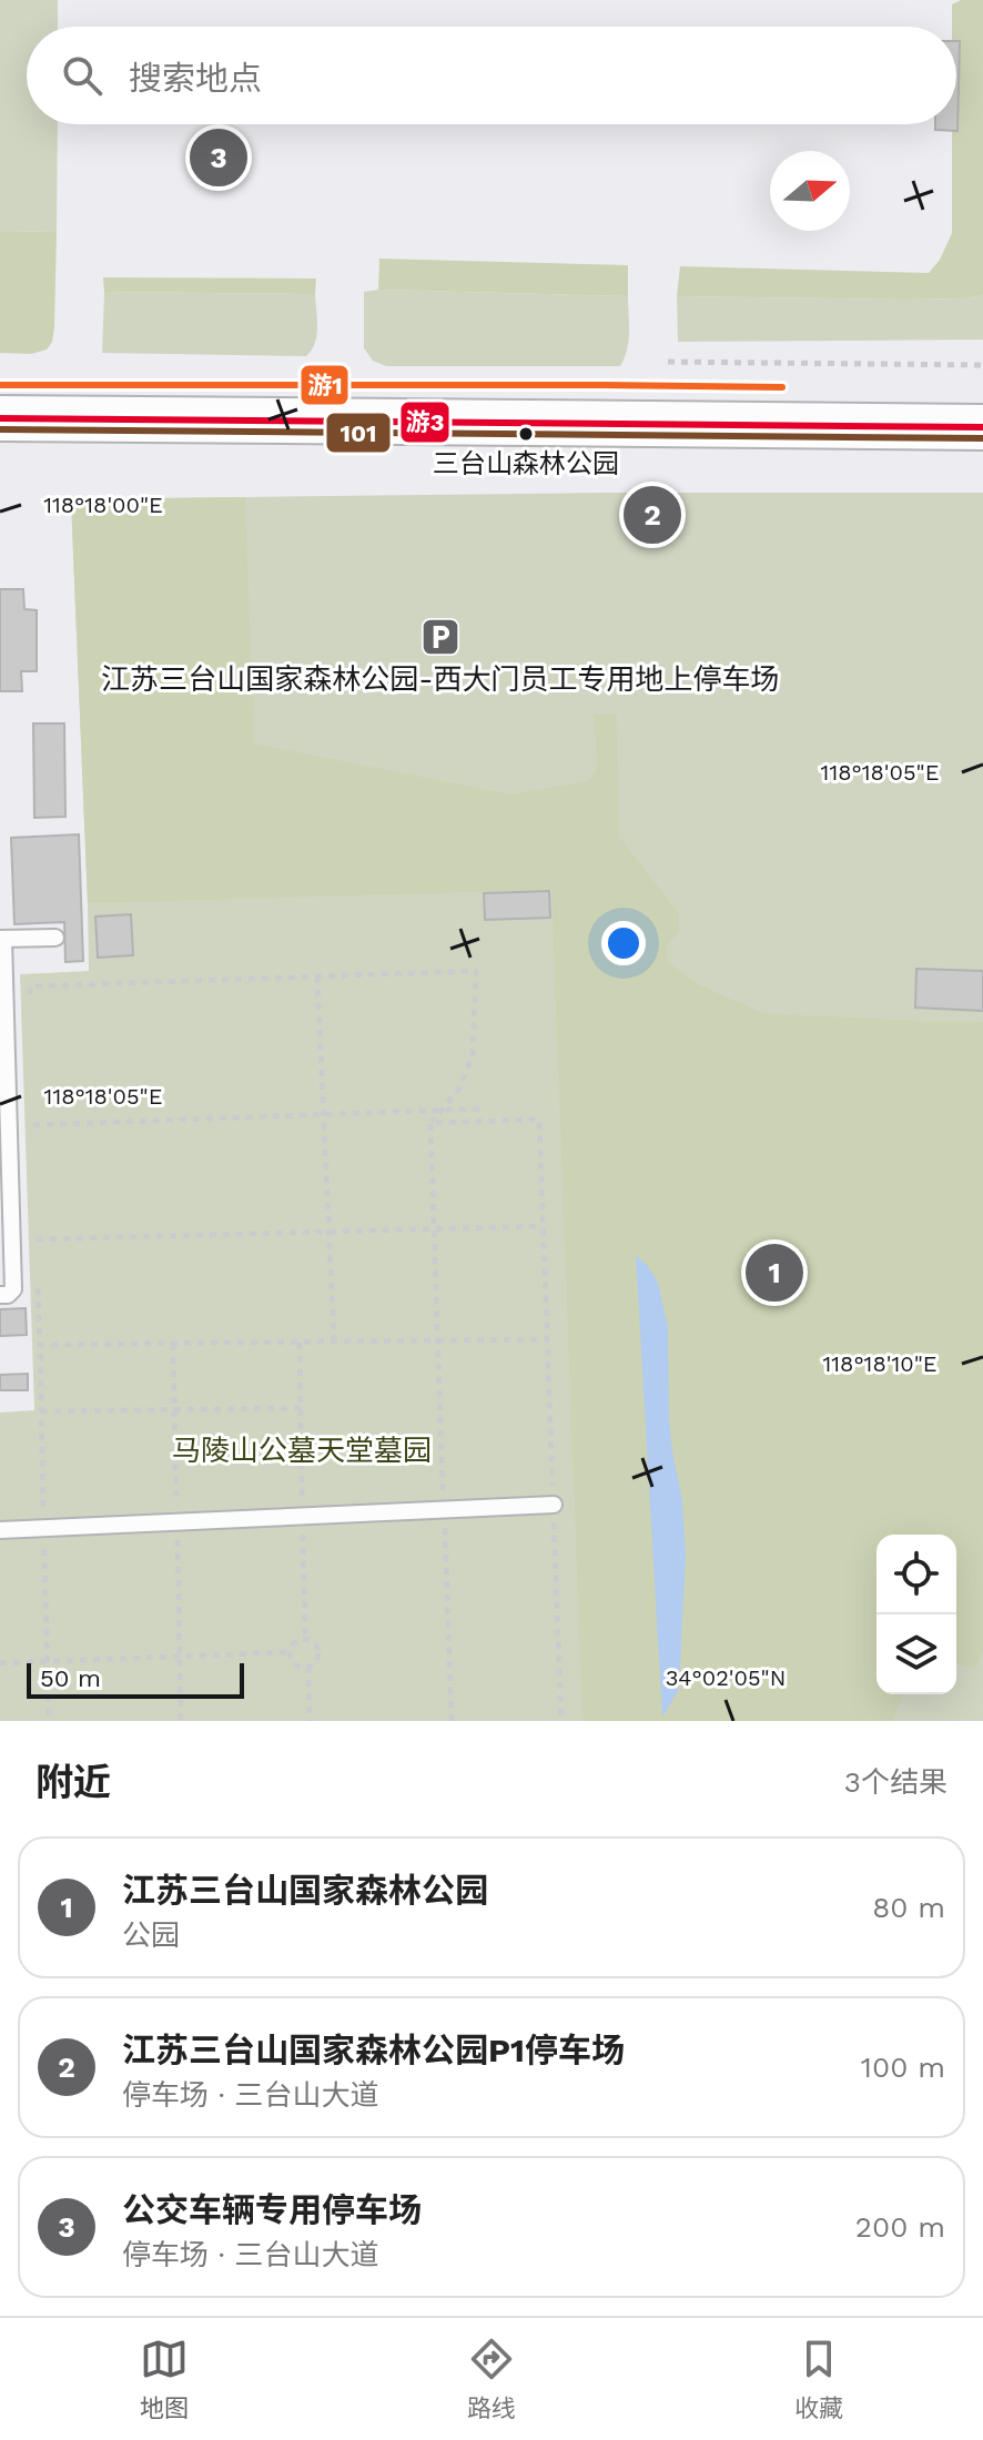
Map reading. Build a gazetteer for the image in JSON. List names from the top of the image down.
{
  "parks": ["马陵山公墓天堂墓园"],
  "places": {
    "other": ["三台山森林公园"],
    "parking": ["江苏三台山国家森林公园-西大门员工专用地上停车场"]
  },
  "lines": ["transit line 游1", "transit line 游3", "transit line 101"],
  "scale_bar": "50 m",
  "north": "right",
  "page": {
    "search": "搜索地点",
    "pins": ["3", "2", "1"],
    "scale": "50 m",
    "heading": ["附近", "3个结果"],
    "list": [
      {
        "mark": "1",
        "name": "江苏三台山国家森林公园",
        "note": "公园",
        "value": "80 m"
      },
      {
        "mark": "2",
        "name": "江苏三台山国家森林公园P1停车场",
        "note": "停车场 · 三台山大道",
        "value": "100 m"
      },
      {
        "mark": "3",
        "name": "公交车辆专用停车场",
        "note": "停车场 · 三台山大道",
        "value": "200 m"
      }
    ],
    "nav": ["地图", "路线", "收藏"]
  },
  "coordinates": [
    "118°18'00\"E",
    "118°18'05\"E",
    "118°18'10\"E",
    "34°02'05\"N"
  ]
}
